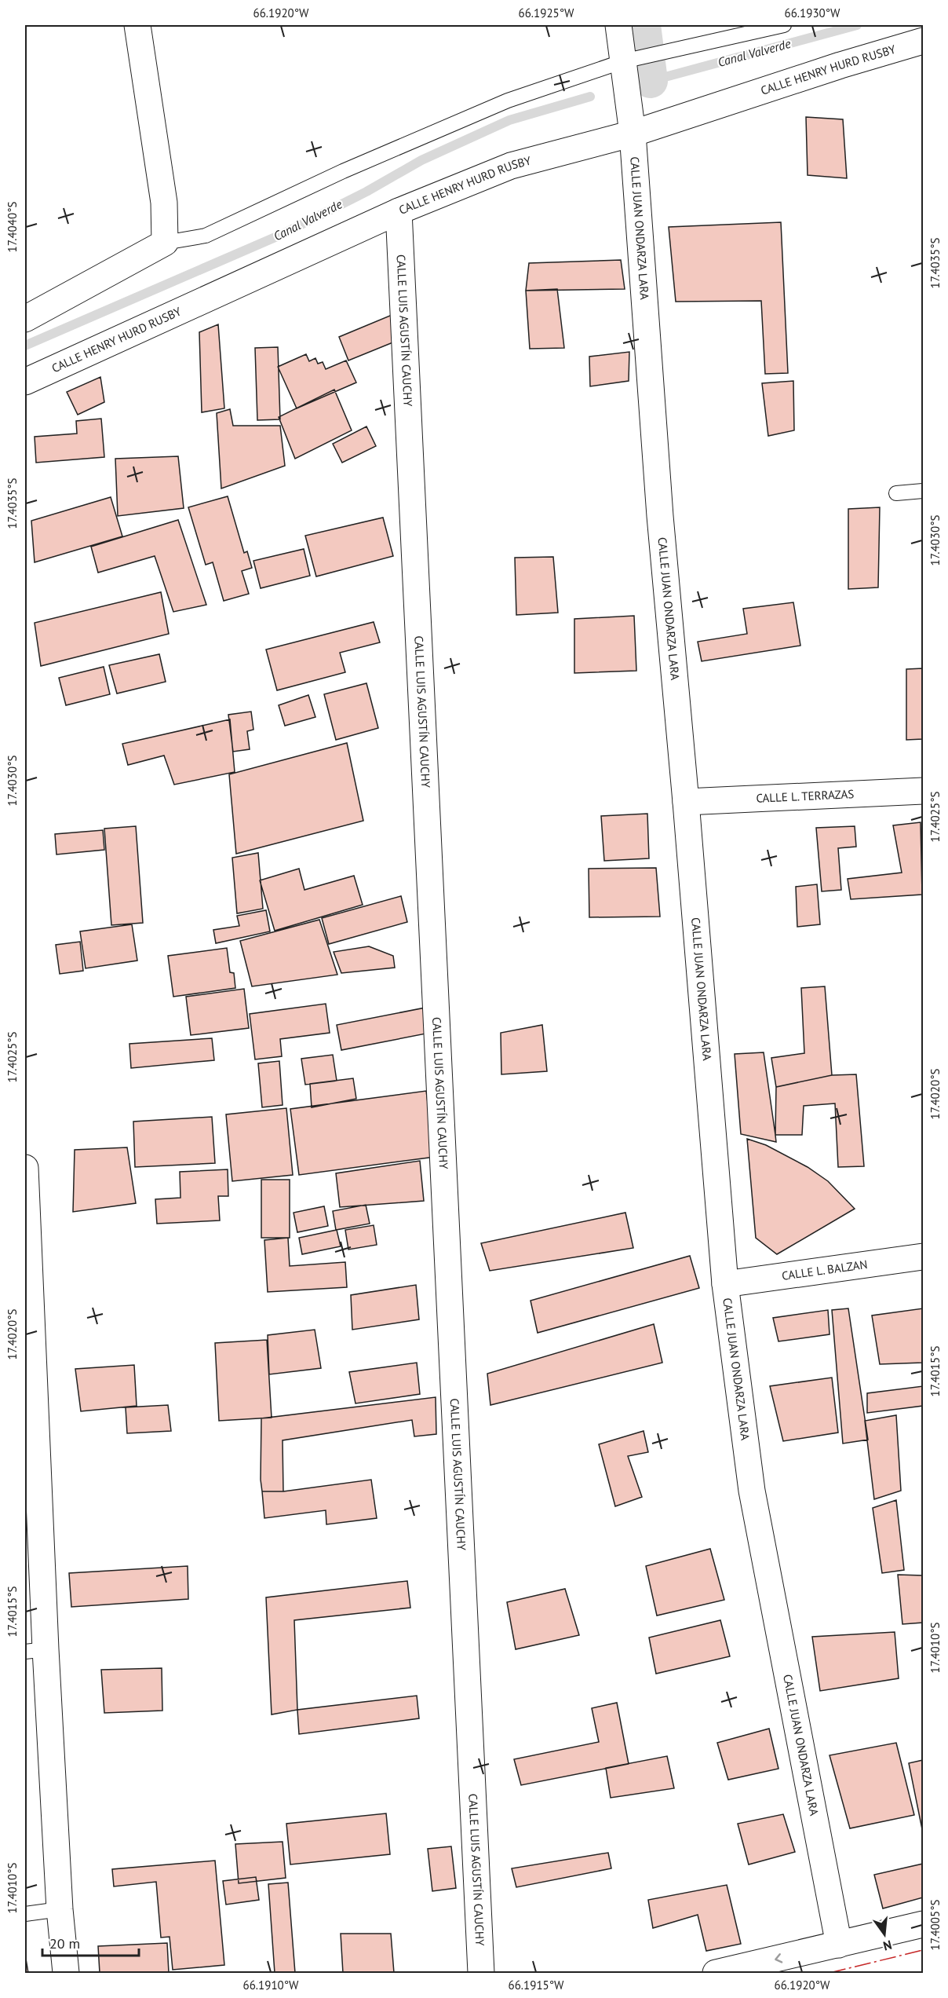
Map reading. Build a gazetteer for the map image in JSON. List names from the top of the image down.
{
  "streets": {
    "street": [
      "CALLE HENRY HURD RUSBY",
      "CALLE JUAN ONDARZA LARA",
      "CALLE LUIS AGUSTÍN CAUCHY",
      "CALLE L. TERRAZAS",
      "CALLE L. BALZAN"
    ]
  },
  "crossings": [
    ["CALLE HENRY HURD RUSBY", "CALLE JUAN ONDARZA LARA"],
    ["CALLE HENRY HURD RUSBY", "CALLE LUIS AGUSTÍN CAUCHY"],
    ["CALLE JUAN ONDARZA LARA", "CALLE L. TERRAZAS"],
    ["CALLE JUAN ONDARZA LARA", "CALLE L. BALZAN"]
  ],
  "water": ["Canal Valverde"],
  "scale_bar": "20 m",
  "north": "bottom",
  "coordinates": [
    "66.1920°W",
    "66.1925°W",
    "66.1930°W",
    "17.4040°S",
    "17.4035°S",
    "17.4030°S",
    "17.4025°S",
    "17.4020°S",
    "17.4015°S",
    "17.4010°S",
    "17.4005°S",
    "66.1910°W",
    "66.1915°W"
  ]
}
